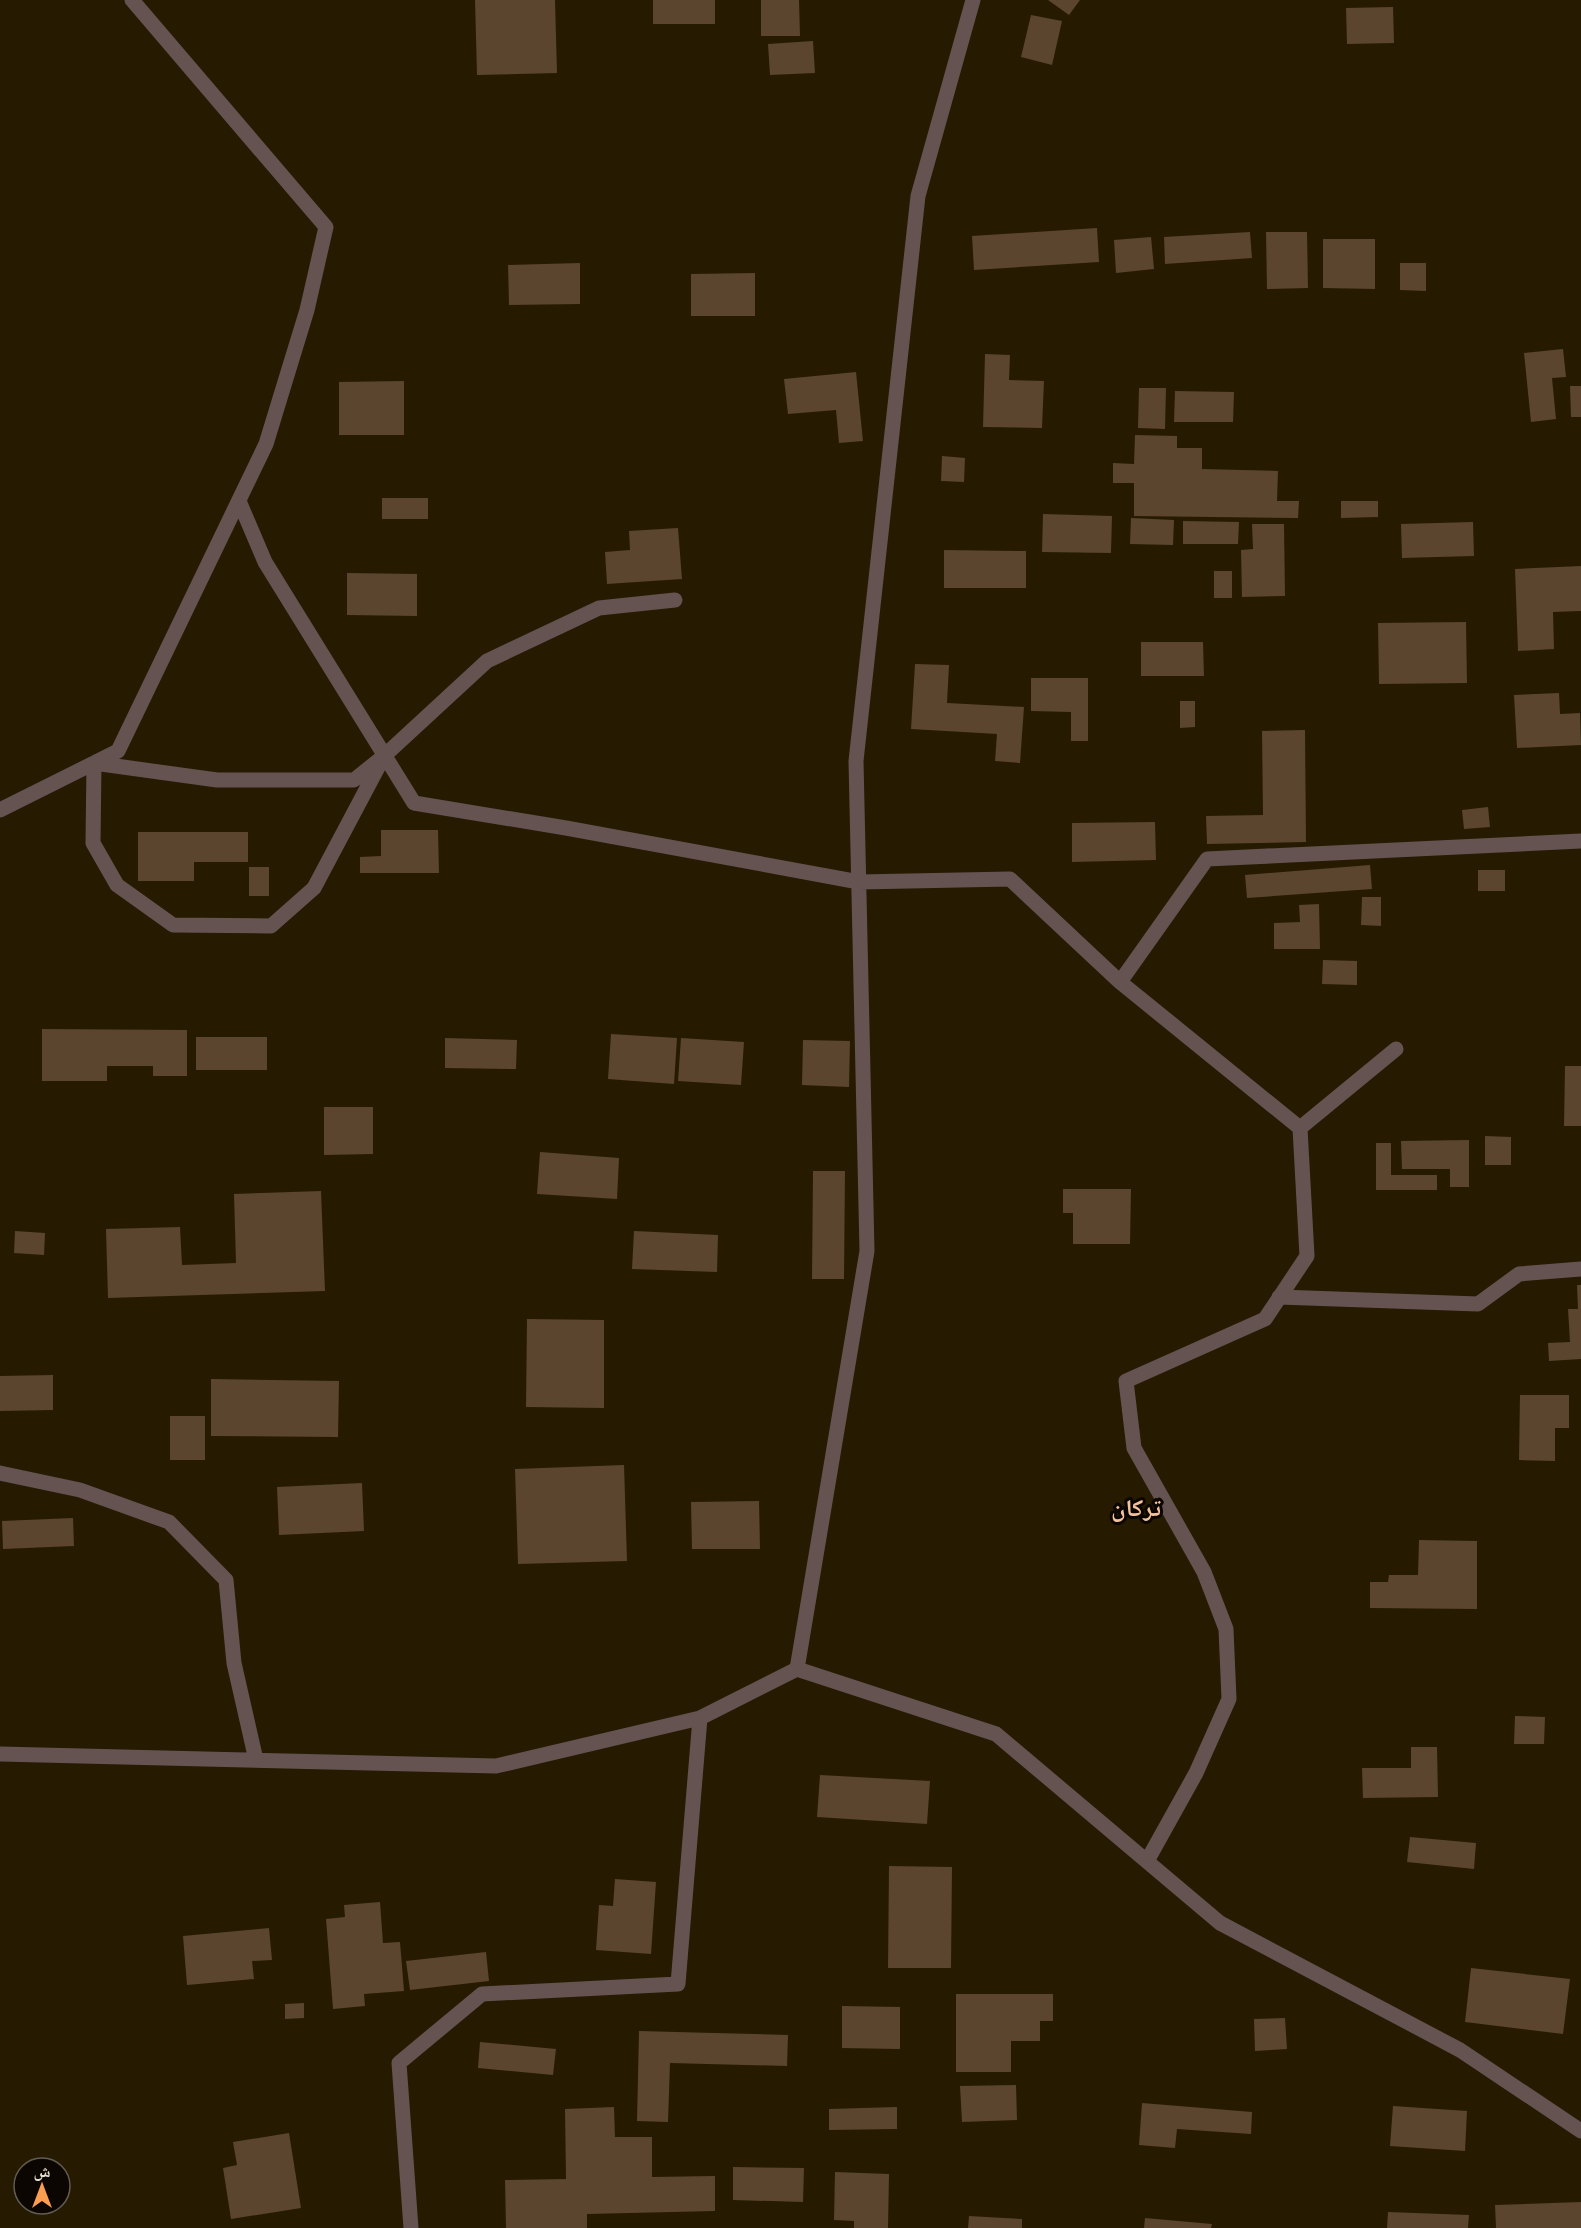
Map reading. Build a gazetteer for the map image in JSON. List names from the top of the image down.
{
  "districts": ["تركان"],
  "north": "top"
}
